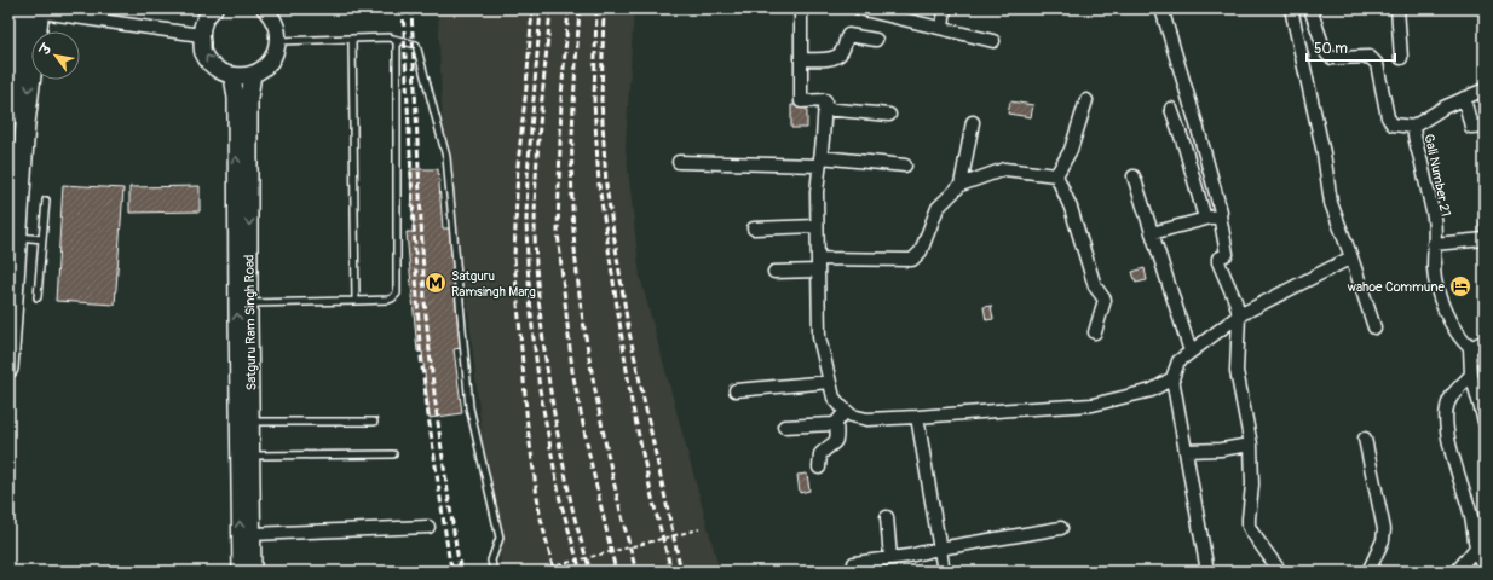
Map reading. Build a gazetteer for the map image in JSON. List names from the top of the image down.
{
  "streets": {
    "street": ["Gali Number 21", "Satguru Ram Singh Road"]
  },
  "places": {
    "metro station": ["Satguru Ramsingh Marg"],
    "hotel": ["wahoe Commune"]
  },
  "scale_bar": "50 m",
  "north": "top left"
}
